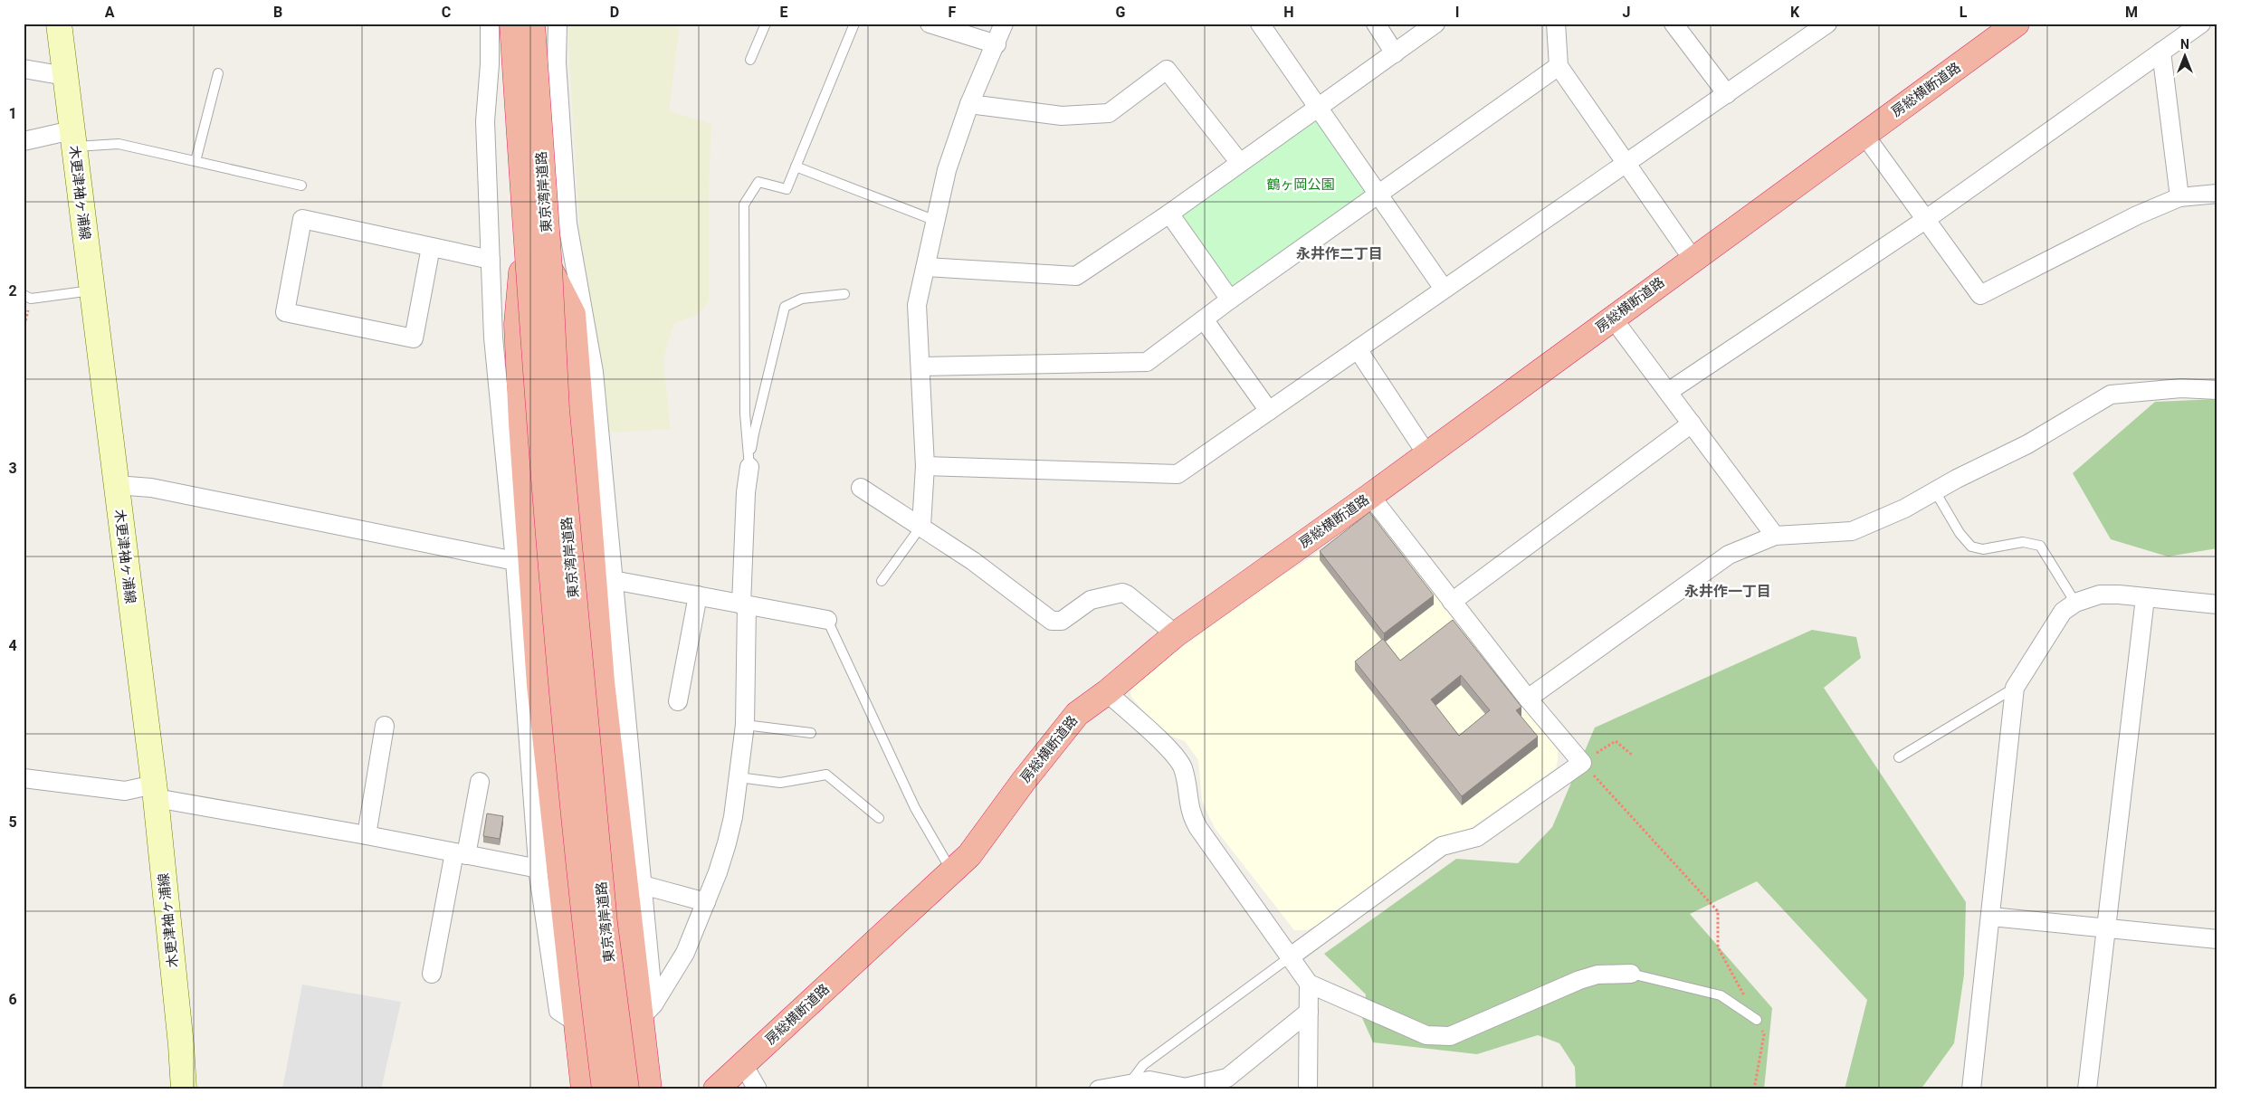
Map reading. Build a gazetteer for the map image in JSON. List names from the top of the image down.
{
  "streets": {
    "highway": ["房総横断道路", "東京湾岸道路"],
    "main road": ["木更津袖ヶ浦線"]
  },
  "districts": ["永井作二丁目", "永井作一丁目"],
  "parks": ["鶴ヶ岡公園"],
  "north": "top",
  "grid": {
    "columns": [
      "A",
      "B",
      "C",
      "D",
      "E",
      "F",
      "G",
      "H",
      "I",
      "J",
      "K",
      "L",
      "M"
    ],
    "rows": [
      "1",
      "2",
      "3",
      "4",
      "5",
      "6"
    ]
  }
}
